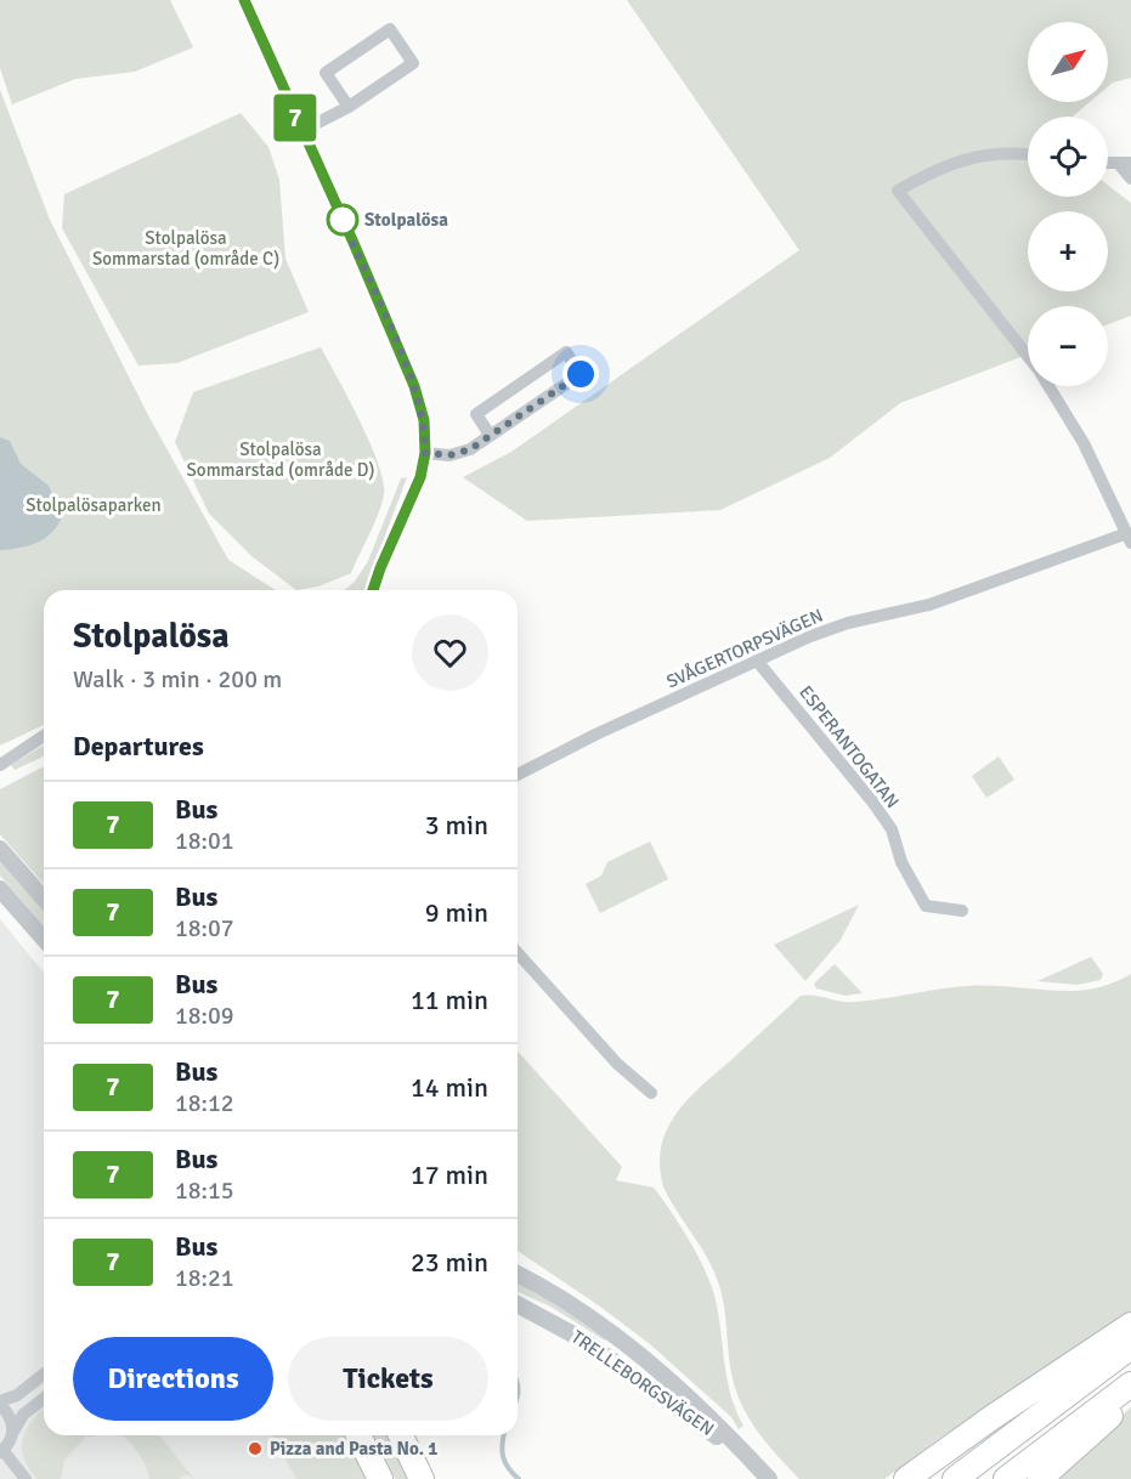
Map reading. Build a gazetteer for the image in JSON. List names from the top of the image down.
{
  "streets": {
    "street": ["SVÅGERTORPSVÄGEN", "ESPERANTOGATAN", "TRELLEBORGSVÄGEN"]
  },
  "crossings": [
    ["SVÅGERTORPSVÄGEN", "ESPERANTOGATAN"]
  ],
  "parks": ["Stolpalösa Sommarstad (område C)", "Stolpalösa Sommarstad (område D)", "Stolpalösaparken"],
  "places": ["Stolpalösa", "Pizza and Pasta No. 1"],
  "lines": ["bus line 7"],
  "north": "top right",
  "page": {
    "on_map": "7",
    "map_buttons": ["+", "−"],
    "heading": [
      ["Stolpalösa", "Walk · 3 min · 200 m"],
      "Departures"
    ],
    "list": [
      {
        "mark": "7",
        "name": "Bus",
        "note": "18:01",
        "value": "3 min"
      },
      {
        "mark": "7",
        "name": "Bus",
        "note": "18:07",
        "value": "9 min"
      },
      {
        "mark": "7",
        "name": "Bus",
        "note": "18:09",
        "value": "11 min"
      },
      {
        "mark": "7",
        "name": "Bus",
        "note": "18:12",
        "value": "14 min"
      },
      {
        "mark": "7",
        "name": "Bus",
        "note": "18:15",
        "value": "17 min"
      },
      {
        "mark": "7",
        "name": "Bus",
        "note": "18:21",
        "value": "23 min"
      }
    ],
    "buttons": ["Directions", "Tickets"]
  }
}
